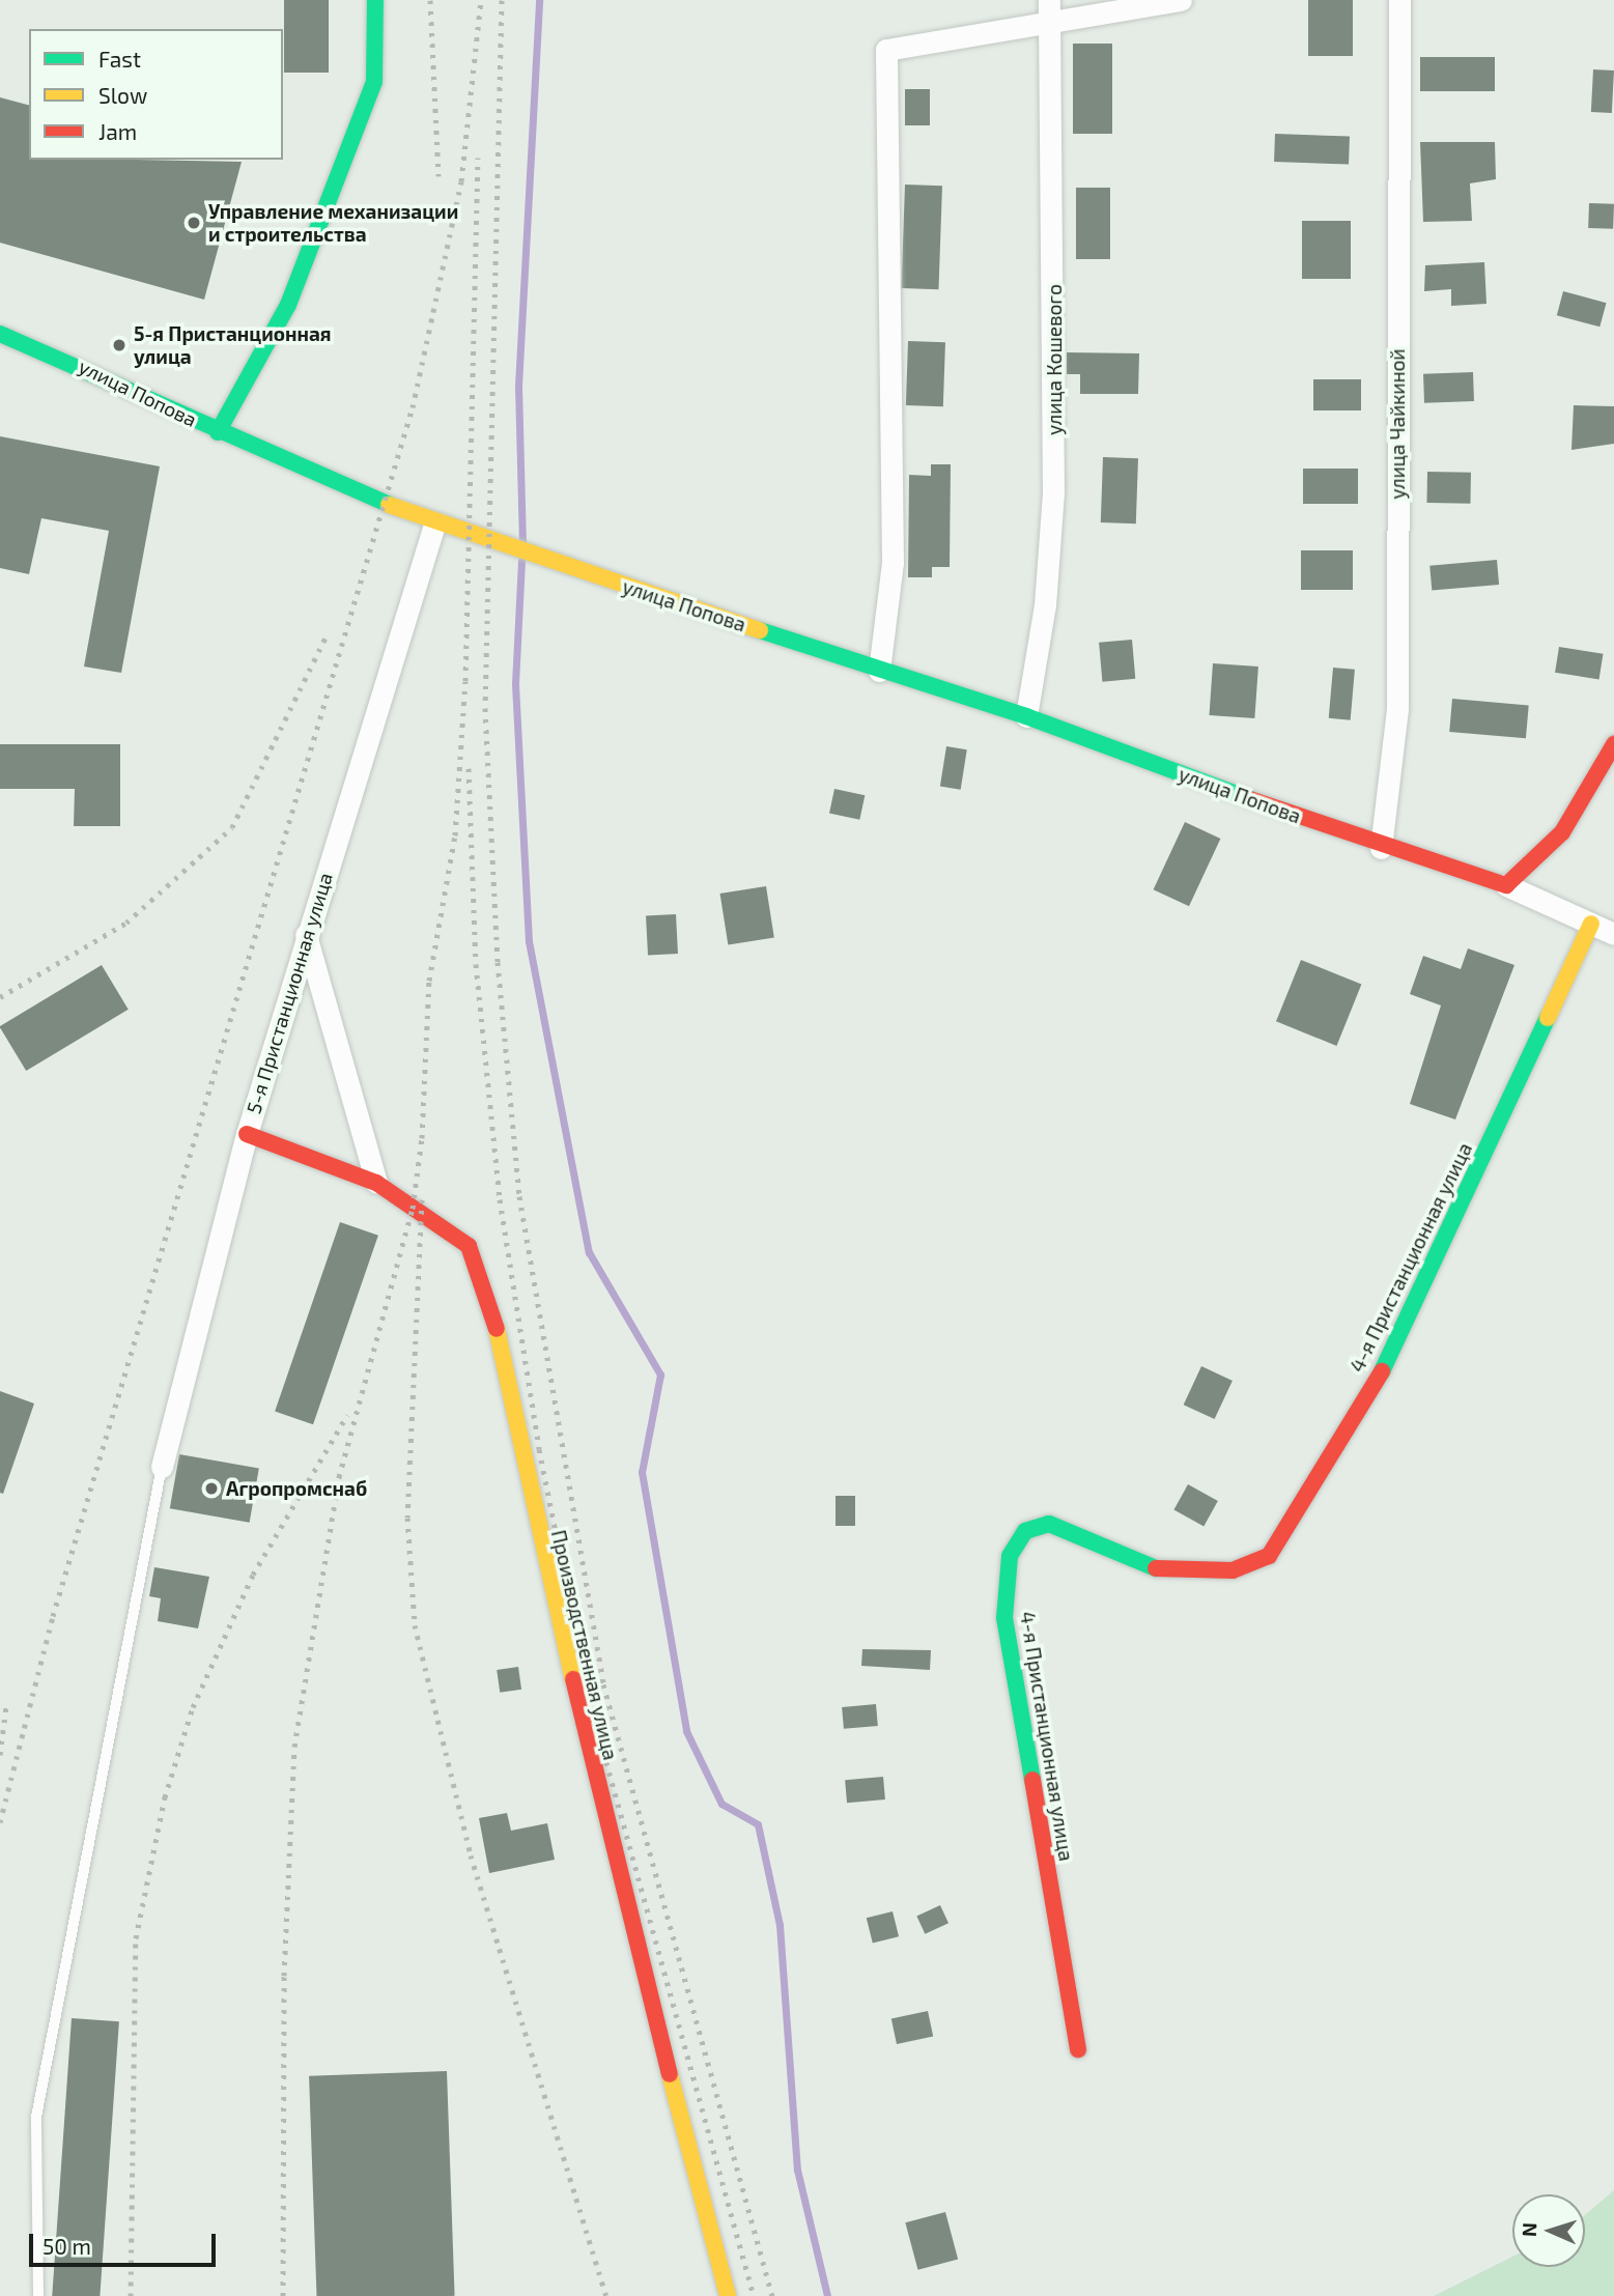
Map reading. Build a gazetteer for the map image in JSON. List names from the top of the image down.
{
  "streets": {
    "street": [
      "улица Кошевого",
      "улица Попова",
      "улица Чайкиной",
      "5-я Пристанционная улица",
      "4-я Пристанционная улица",
      "Производственная улица"
    ]
  },
  "crossings": [
    ["улица Кошевого", "улица Попова"],
    ["улица Попова", "улица Чайкиной"],
    ["улица Попова", "5-я Пристанционная улица"],
    ["5-я Пристанционная улица", "Производственная улица"]
  ],
  "places": ["Управление механизации и строительства", "5-я Пристанционная улица", "Агропромснаб"],
  "legend": ["Fast", "Slow", "Jam"],
  "scale_bar": "50 m",
  "north": "left"
}
